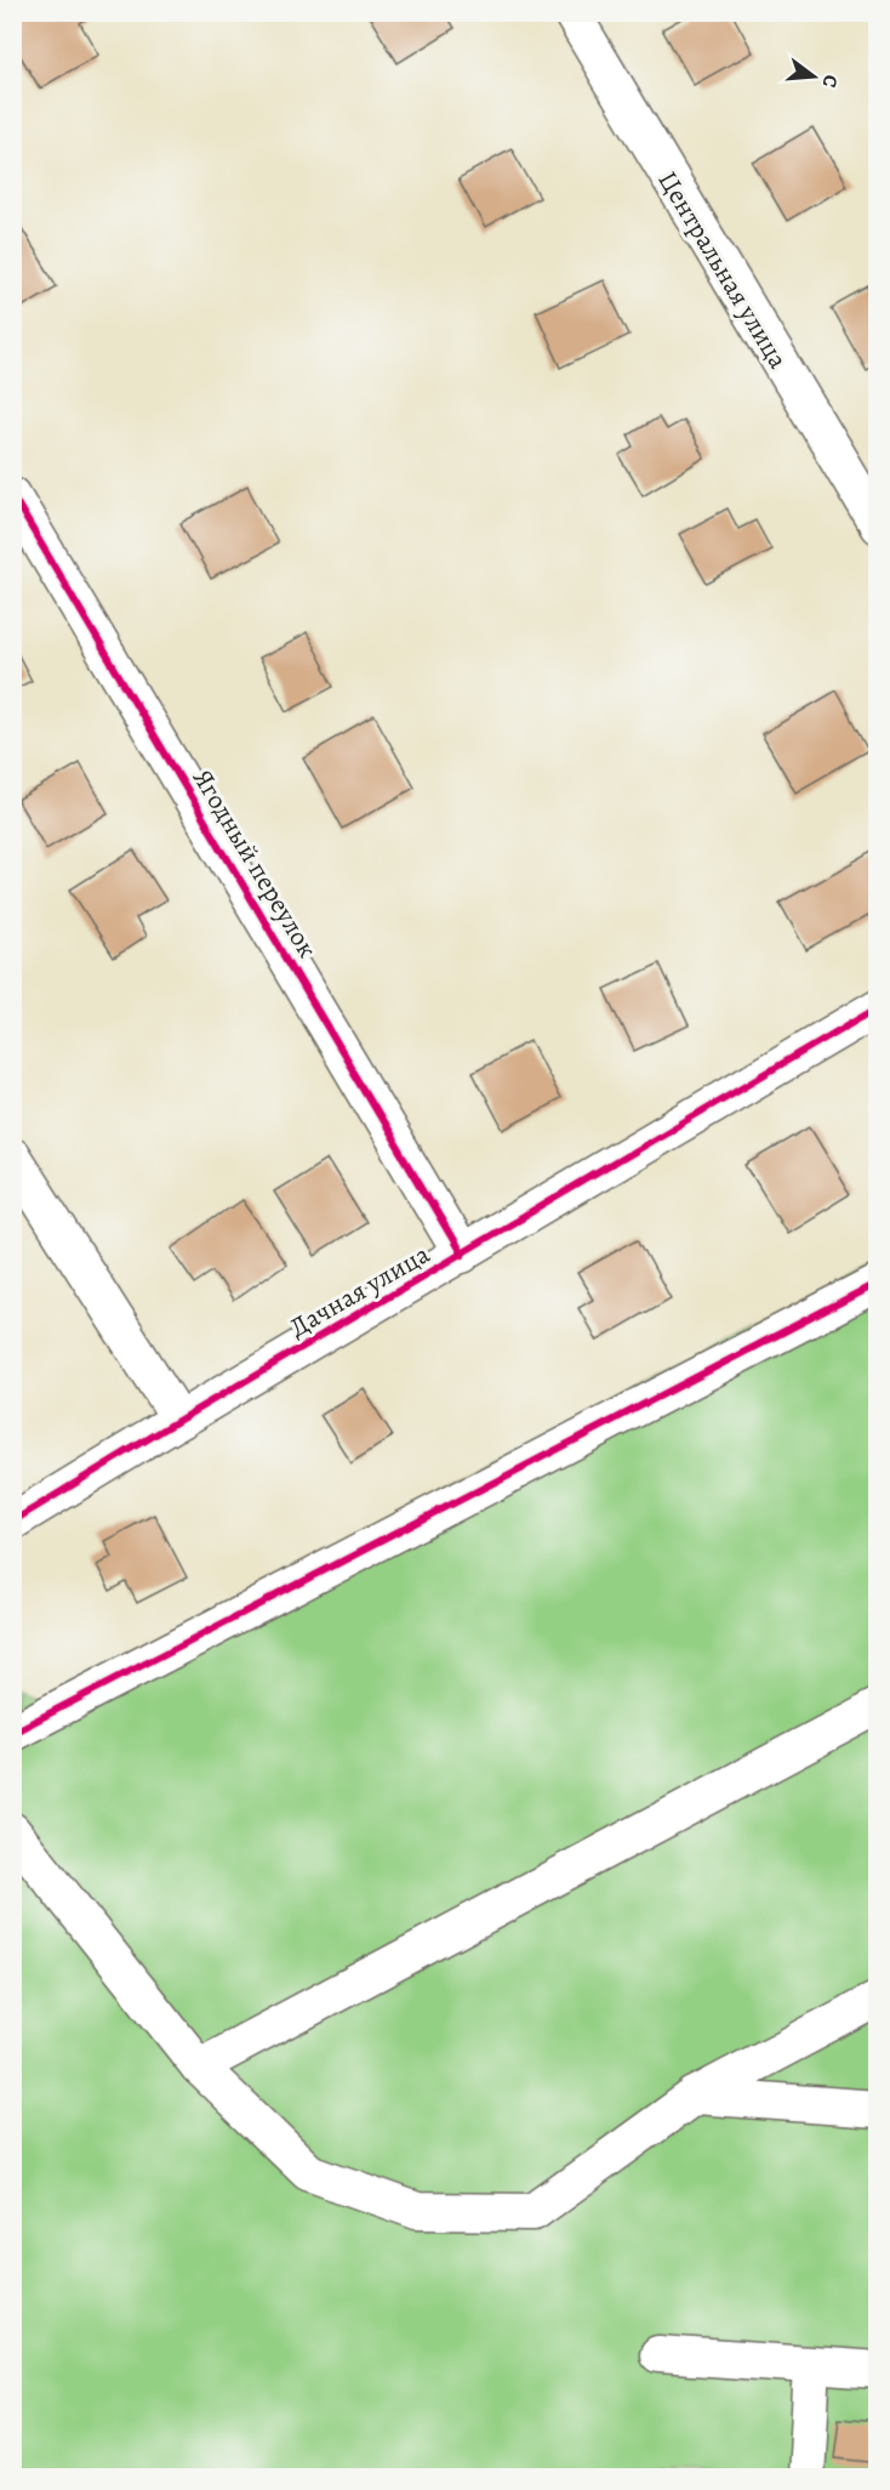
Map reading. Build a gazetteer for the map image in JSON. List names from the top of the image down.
{
  "streets": {
    "street": ["Центральная улица", "Ягодный переулок", "Дачная улица"]
  },
  "crossings": [
    ["Ягодный переулок", "Дачная улица"]
  ],
  "north": "right"
}
